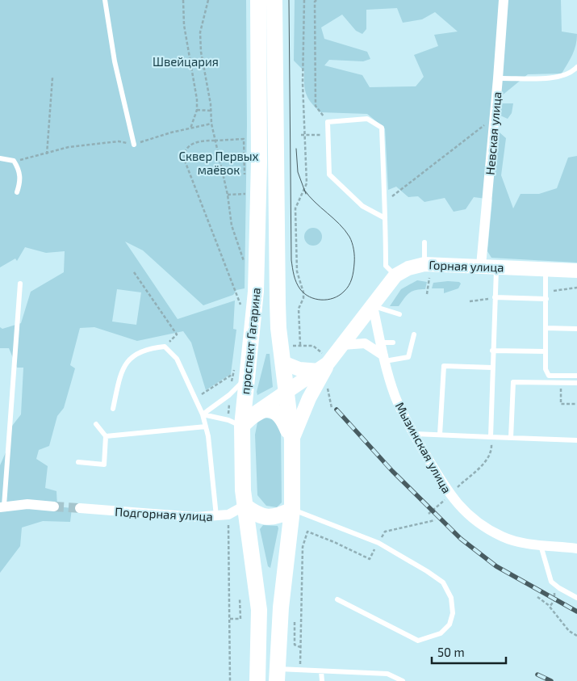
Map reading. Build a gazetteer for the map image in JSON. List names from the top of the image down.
{
  "streets": {
    "main road": ["Горная улица", "проспект Гагарина"],
    "street": ["Невская улица", "Мызинская улица", "Подгорная улица"]
  },
  "crossings": [
    ["Невская улица", "Горная улица"],
    ["Горная улица", "проспект Гагарина"],
    ["Горная улица", "Мызинская улица"],
    ["проспект Гагарина", "Подгорная улица"]
  ],
  "parks": ["Швейцария", "Сквер Первых маёвок"],
  "scale_bar": "50 m"
}
